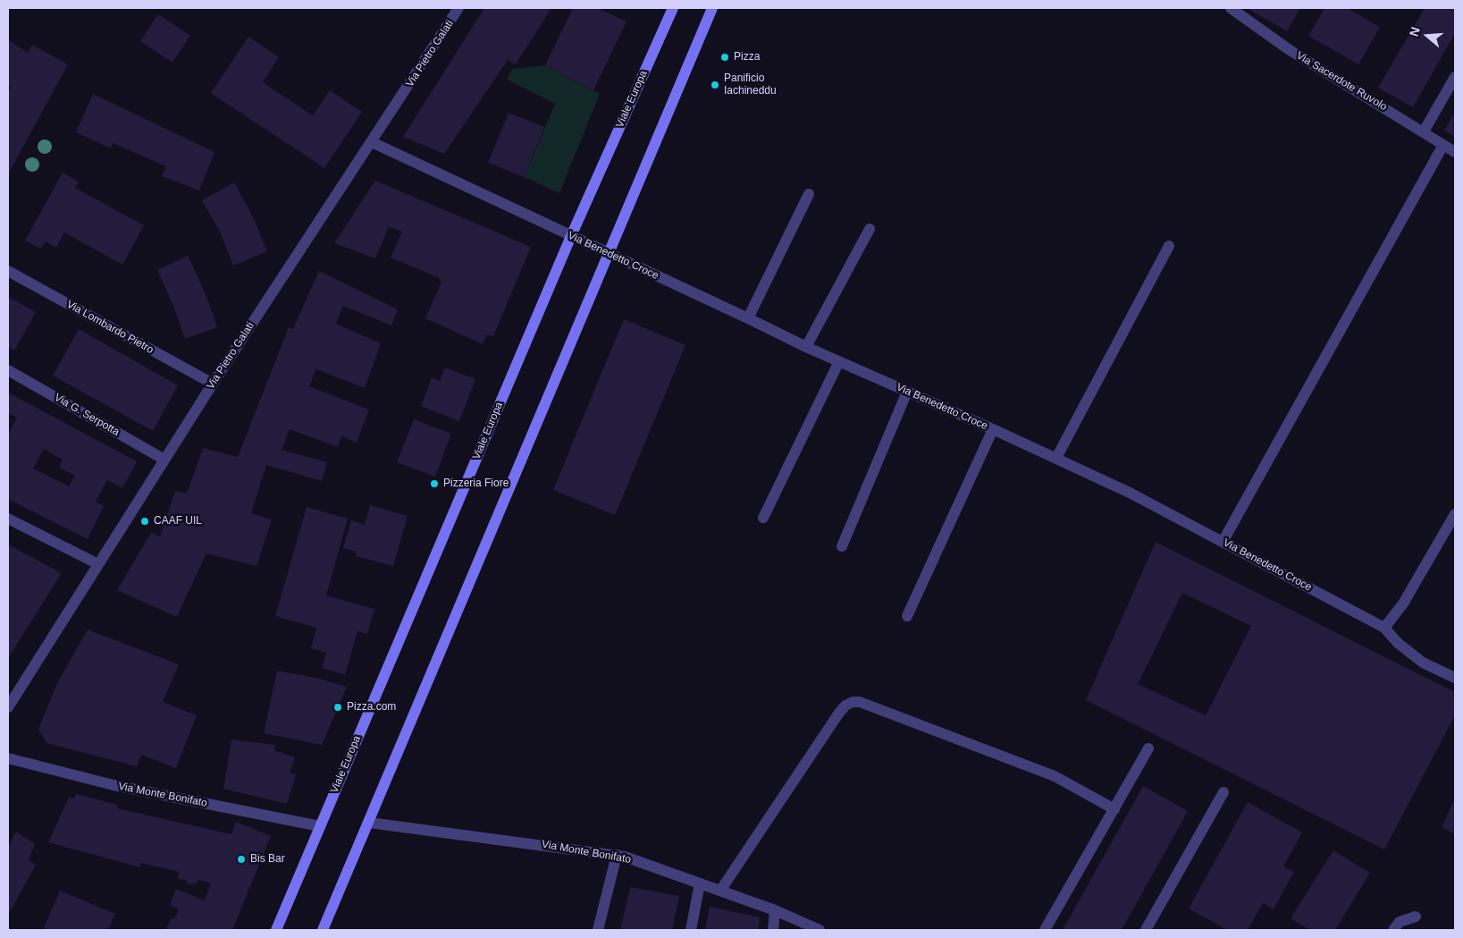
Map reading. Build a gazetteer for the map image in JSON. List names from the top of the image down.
{
  "streets": {
    "street": [
      "Via Pietro Galati",
      "Via Sacerdote Ruvolo",
      "Viale Europa",
      "Via Benedetto Croce",
      "Via Lombardo Pietro",
      "Via G. Serpotta",
      "Via Monte Bonifato"
    ]
  },
  "crossings": [
    ["Via Pietro Galati", "Via Benedetto Croce"],
    ["Via Pietro Galati", "Via Lombardo Pietro"],
    ["Via Pietro Galati", "Via G. Serpotta"],
    ["Viale Europa", "Via Benedetto Croce"],
    ["Viale Europa", "Via Monte Bonifato"]
  ],
  "places": [
    "Pizza",
    "Panificio Iachineddu",
    "Pizzeria Fiore",
    "CAAF UIL",
    "Pizza.com",
    "Bis Bar"
  ],
  "north": "left"
}
